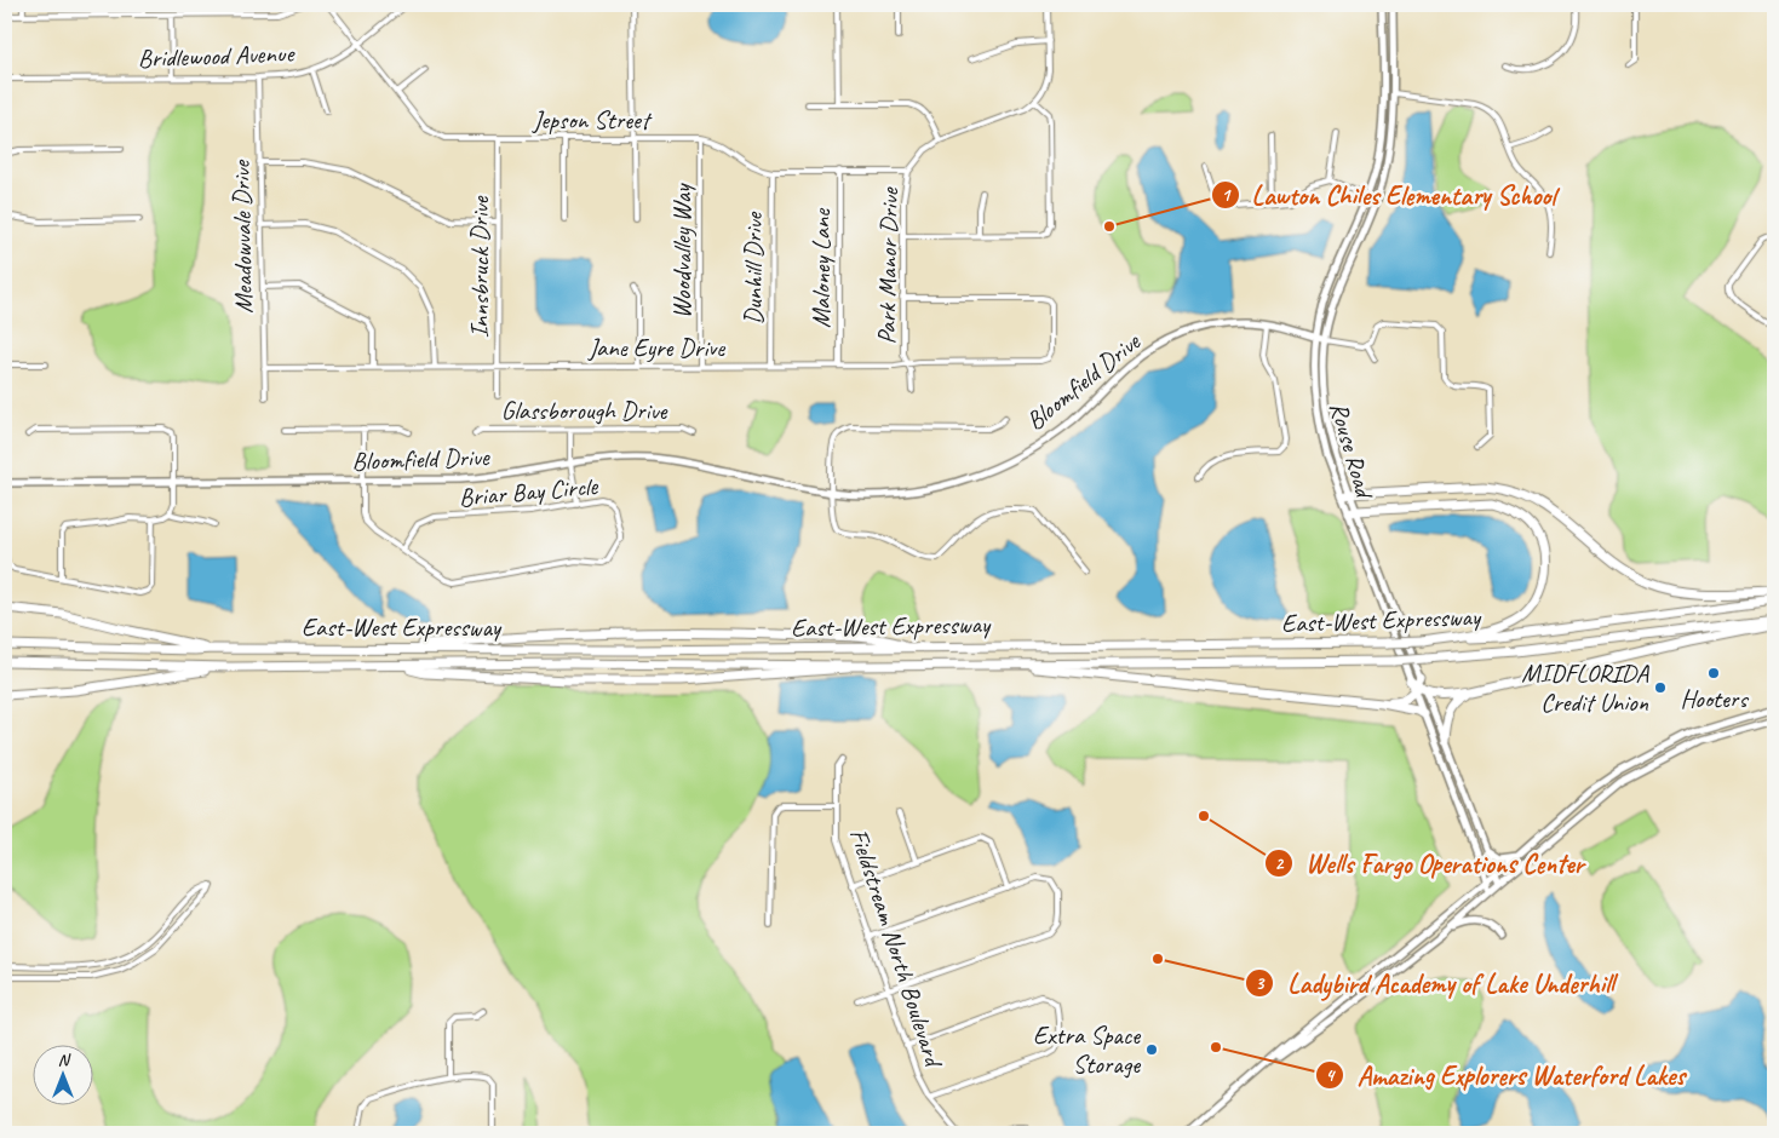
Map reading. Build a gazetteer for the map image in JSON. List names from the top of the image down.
{
  "streets": {
    "highway": ["East-West Expressway"],
    "street": [
      "Bridlewood Avenue",
      "Jepson Street",
      "Meadowvale Drive",
      "Woodvalley Way",
      "Park Manor Drive",
      "Innsbruck Drive",
      "Dunhill Drive",
      "Maloney Lane",
      "Jane Eyre Drive",
      "Bloomfield Drive",
      "Glassborough Drive",
      "Rouse Road",
      "Briar Bay Circle",
      "Fieldstream North Boulevard"
    ]
  },
  "crossings": [
    ["Bridlewood Avenue", "Jepson Street"],
    ["Bridlewood Avenue", "Meadowvale Drive"],
    ["Jepson Street", "Woodvalley Way"],
    ["Jepson Street", "Park Manor Drive"],
    ["Jepson Street", "Innsbruck Drive"],
    ["Jepson Street", "Dunhill Drive"],
    ["Jepson Street", "Maloney Lane"],
    ["Meadowvale Drive", "Jane Eyre Drive"],
    ["Woodvalley Way", "Jane Eyre Drive"],
    ["Park Manor Drive", "Jane Eyre Drive"],
    ["Innsbruck Drive", "Jane Eyre Drive"],
    ["Dunhill Drive", "Jane Eyre Drive"],
    ["Maloney Lane", "Jane Eyre Drive"],
    ["Bloomfield Drive", "Rouse Road"],
    ["Bloomfield Drive", "Briar Bay Circle"]
  ],
  "places": [
    "Lawton Chiles Elementary School",
    "Hooters",
    "MIDFLORIDA Credit Union",
    "Wells Fargo Operations Center",
    "Ladybird Academy of Lake Underhill",
    "Amazing Explorers Waterford Lakes",
    "Extra Space Storage"
  ],
  "north": "top"
}
